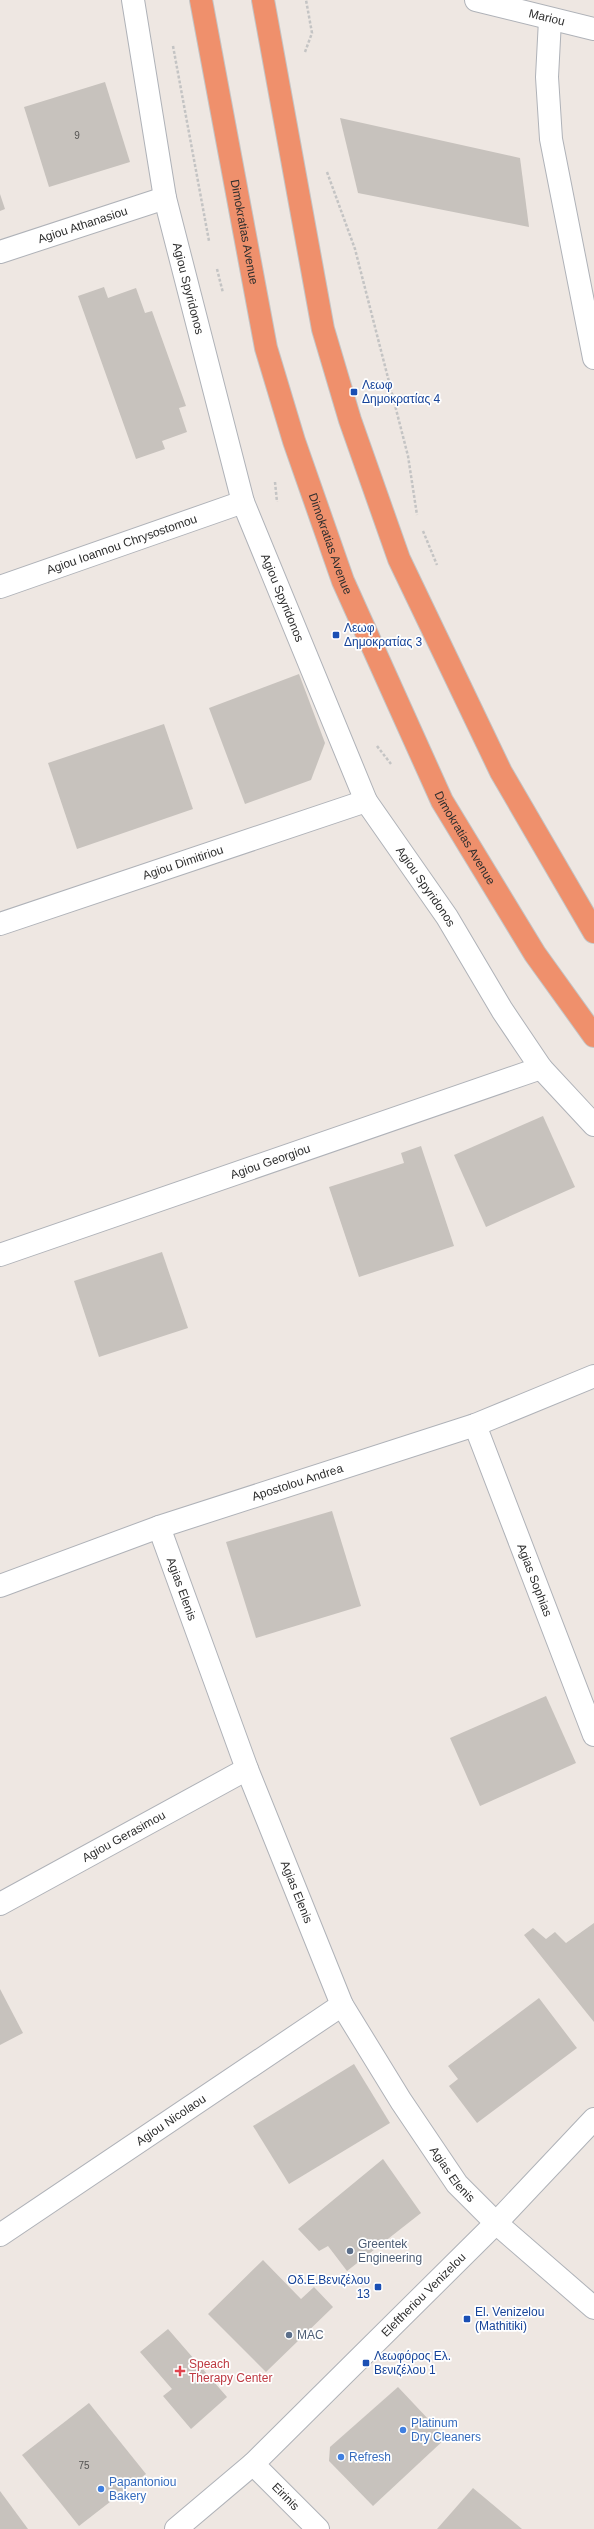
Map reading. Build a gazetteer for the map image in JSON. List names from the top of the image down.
{
  "streets": {
    "highway": ["Dimokratias Avenue"],
    "street": [
      "Mariou",
      "Agiou Athanasiou",
      "Agiou Spyridonos",
      "Agiou Ioannou Chrysostomou",
      "Agiou Dimitiriou",
      "Agiou Georgiou",
      "Apostolou Andrea",
      "Agias Sophias",
      "Agias Elenis",
      "Agiou Gerasimou",
      "Agiou Nicolaou",
      "Eleftheriou Venizelou",
      "Eirinis"
    ]
  },
  "crossings": [
    ["Agiou Athanasiou", "Agiou Spyridonos"],
    ["Agiou Spyridonos", "Agiou Ioannou Chrysostomou"],
    ["Agiou Spyridonos", "Agiou Dimitiriou"],
    ["Agiou Spyridonos", "Agiou Georgiou"],
    ["Apostolou Andrea", "Agias Sophias"],
    ["Apostolou Andrea", "Agias Elenis"],
    ["Agias Elenis", "Agiou Gerasimou"],
    ["Agias Elenis", "Agiou Nicolaou"],
    ["Agias Elenis", "Eleftheriou Venizelou"],
    ["Eleftheriou Venizelou", "Eirinis"]
  ],
  "places": {
    "transit": [
      "Λεωφ Δημοκρατίας 4",
      "Λεωφ Δημοκρατίας 3",
      "Οδ.Ε.Βενιζέλου 13",
      "El. Venizelou (Mathitiki)",
      "Λεωφόρος Ελ. Βενιζέλου 1"
    ],
    "other": [
      "Greentek Engineering",
      "MAC",
      "Platinum Dry Cleaners",
      "Refresh",
      "Papantoniou Bakery"
    ],
    "health": ["Speach Therapy Center"]
  },
  "house_numbers": ["9", "75"]
}
